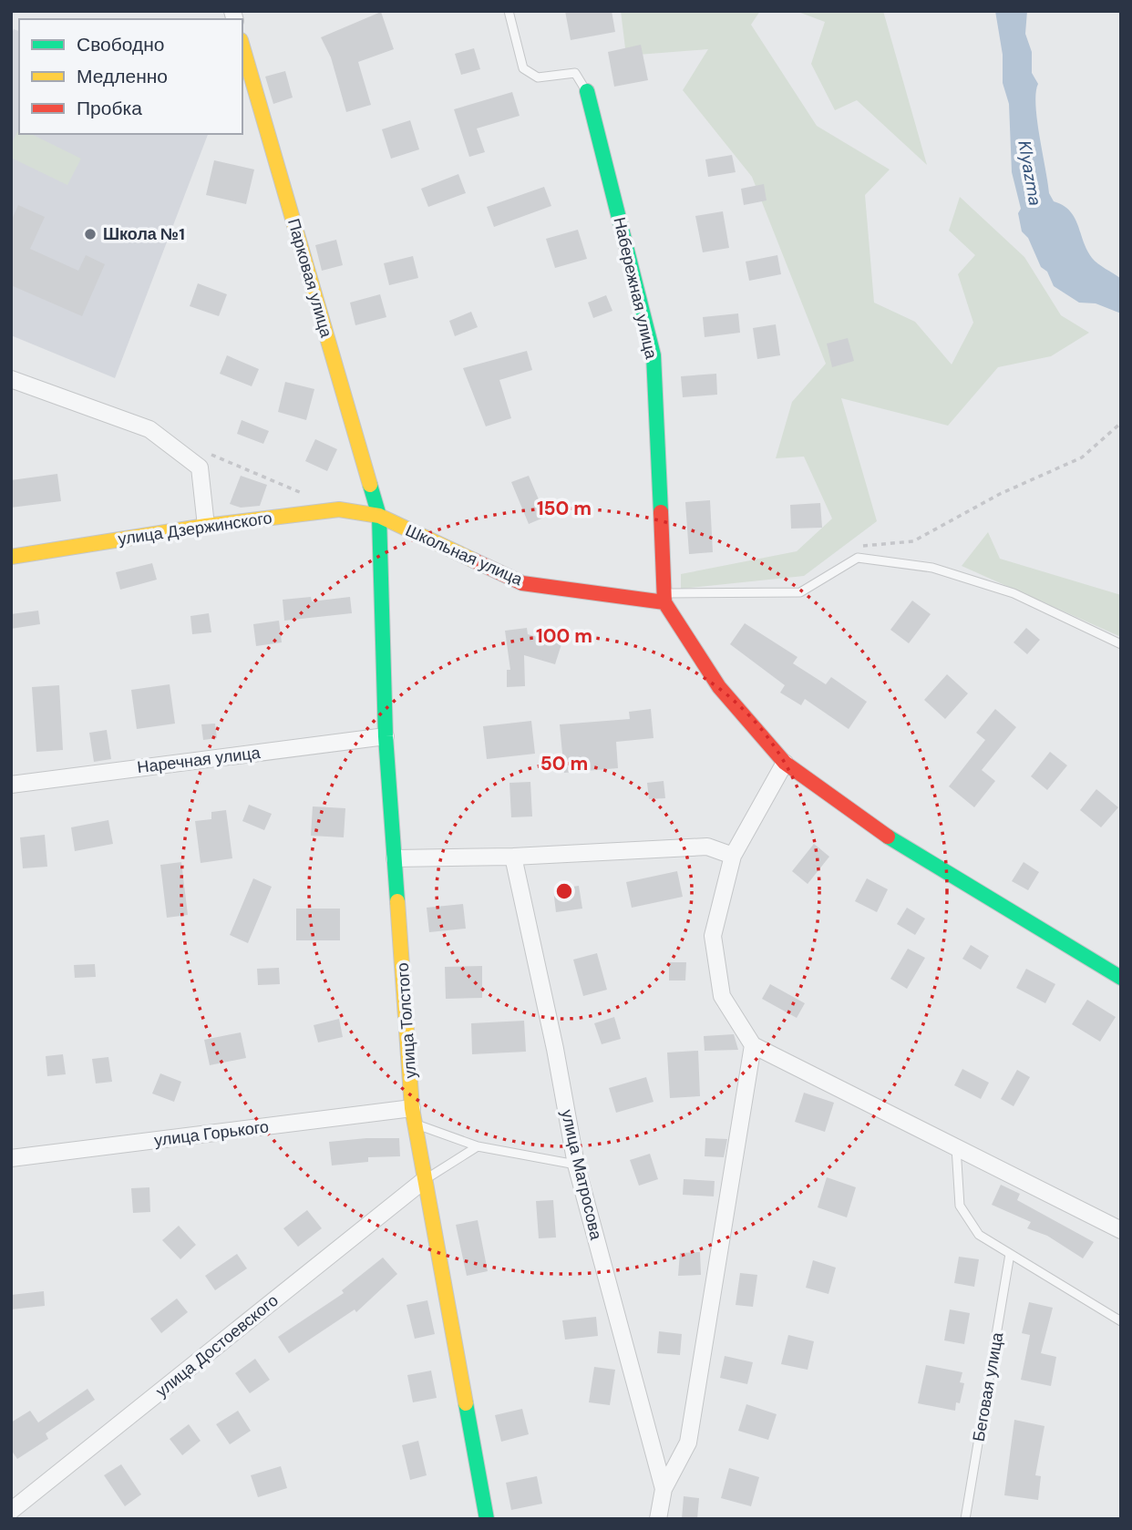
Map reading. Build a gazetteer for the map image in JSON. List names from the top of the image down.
{
  "streets": {
    "street": [
      "Парковая улица",
      "Набережная улица",
      "улица Дзержинского",
      "Школьная улица",
      "Наречная улица",
      "улица Толстого",
      "улица Горького",
      "улица Матросова",
      "улица Достоевского"
    ],
    "lane": ["Беговая улица"]
  },
  "crossings": [
    ["Парковая улица", "улица Дзержинского"],
    ["Парковая улица", "Школьная улица"],
    ["Парковая улица", "улица Толстого"],
    ["Набережная улица", "Школьная улица"],
    ["улица Дзержинского", "Школьная улица"],
    ["улица Дзержинского", "улица Толстого"],
    ["Школьная улица", "улица Толстого"],
    ["Наречная улица", "улица Толстого"],
    ["улица Толстого", "улица Горького"],
    ["улица Толстого", "улица Достоевского"]
  ],
  "water": ["Klyazma"],
  "places": ["Школа №1"],
  "legend": ["Свободно", "Медленно", "Пробка"],
  "rings": ["150 m", "100 m", "50 m"]
}
